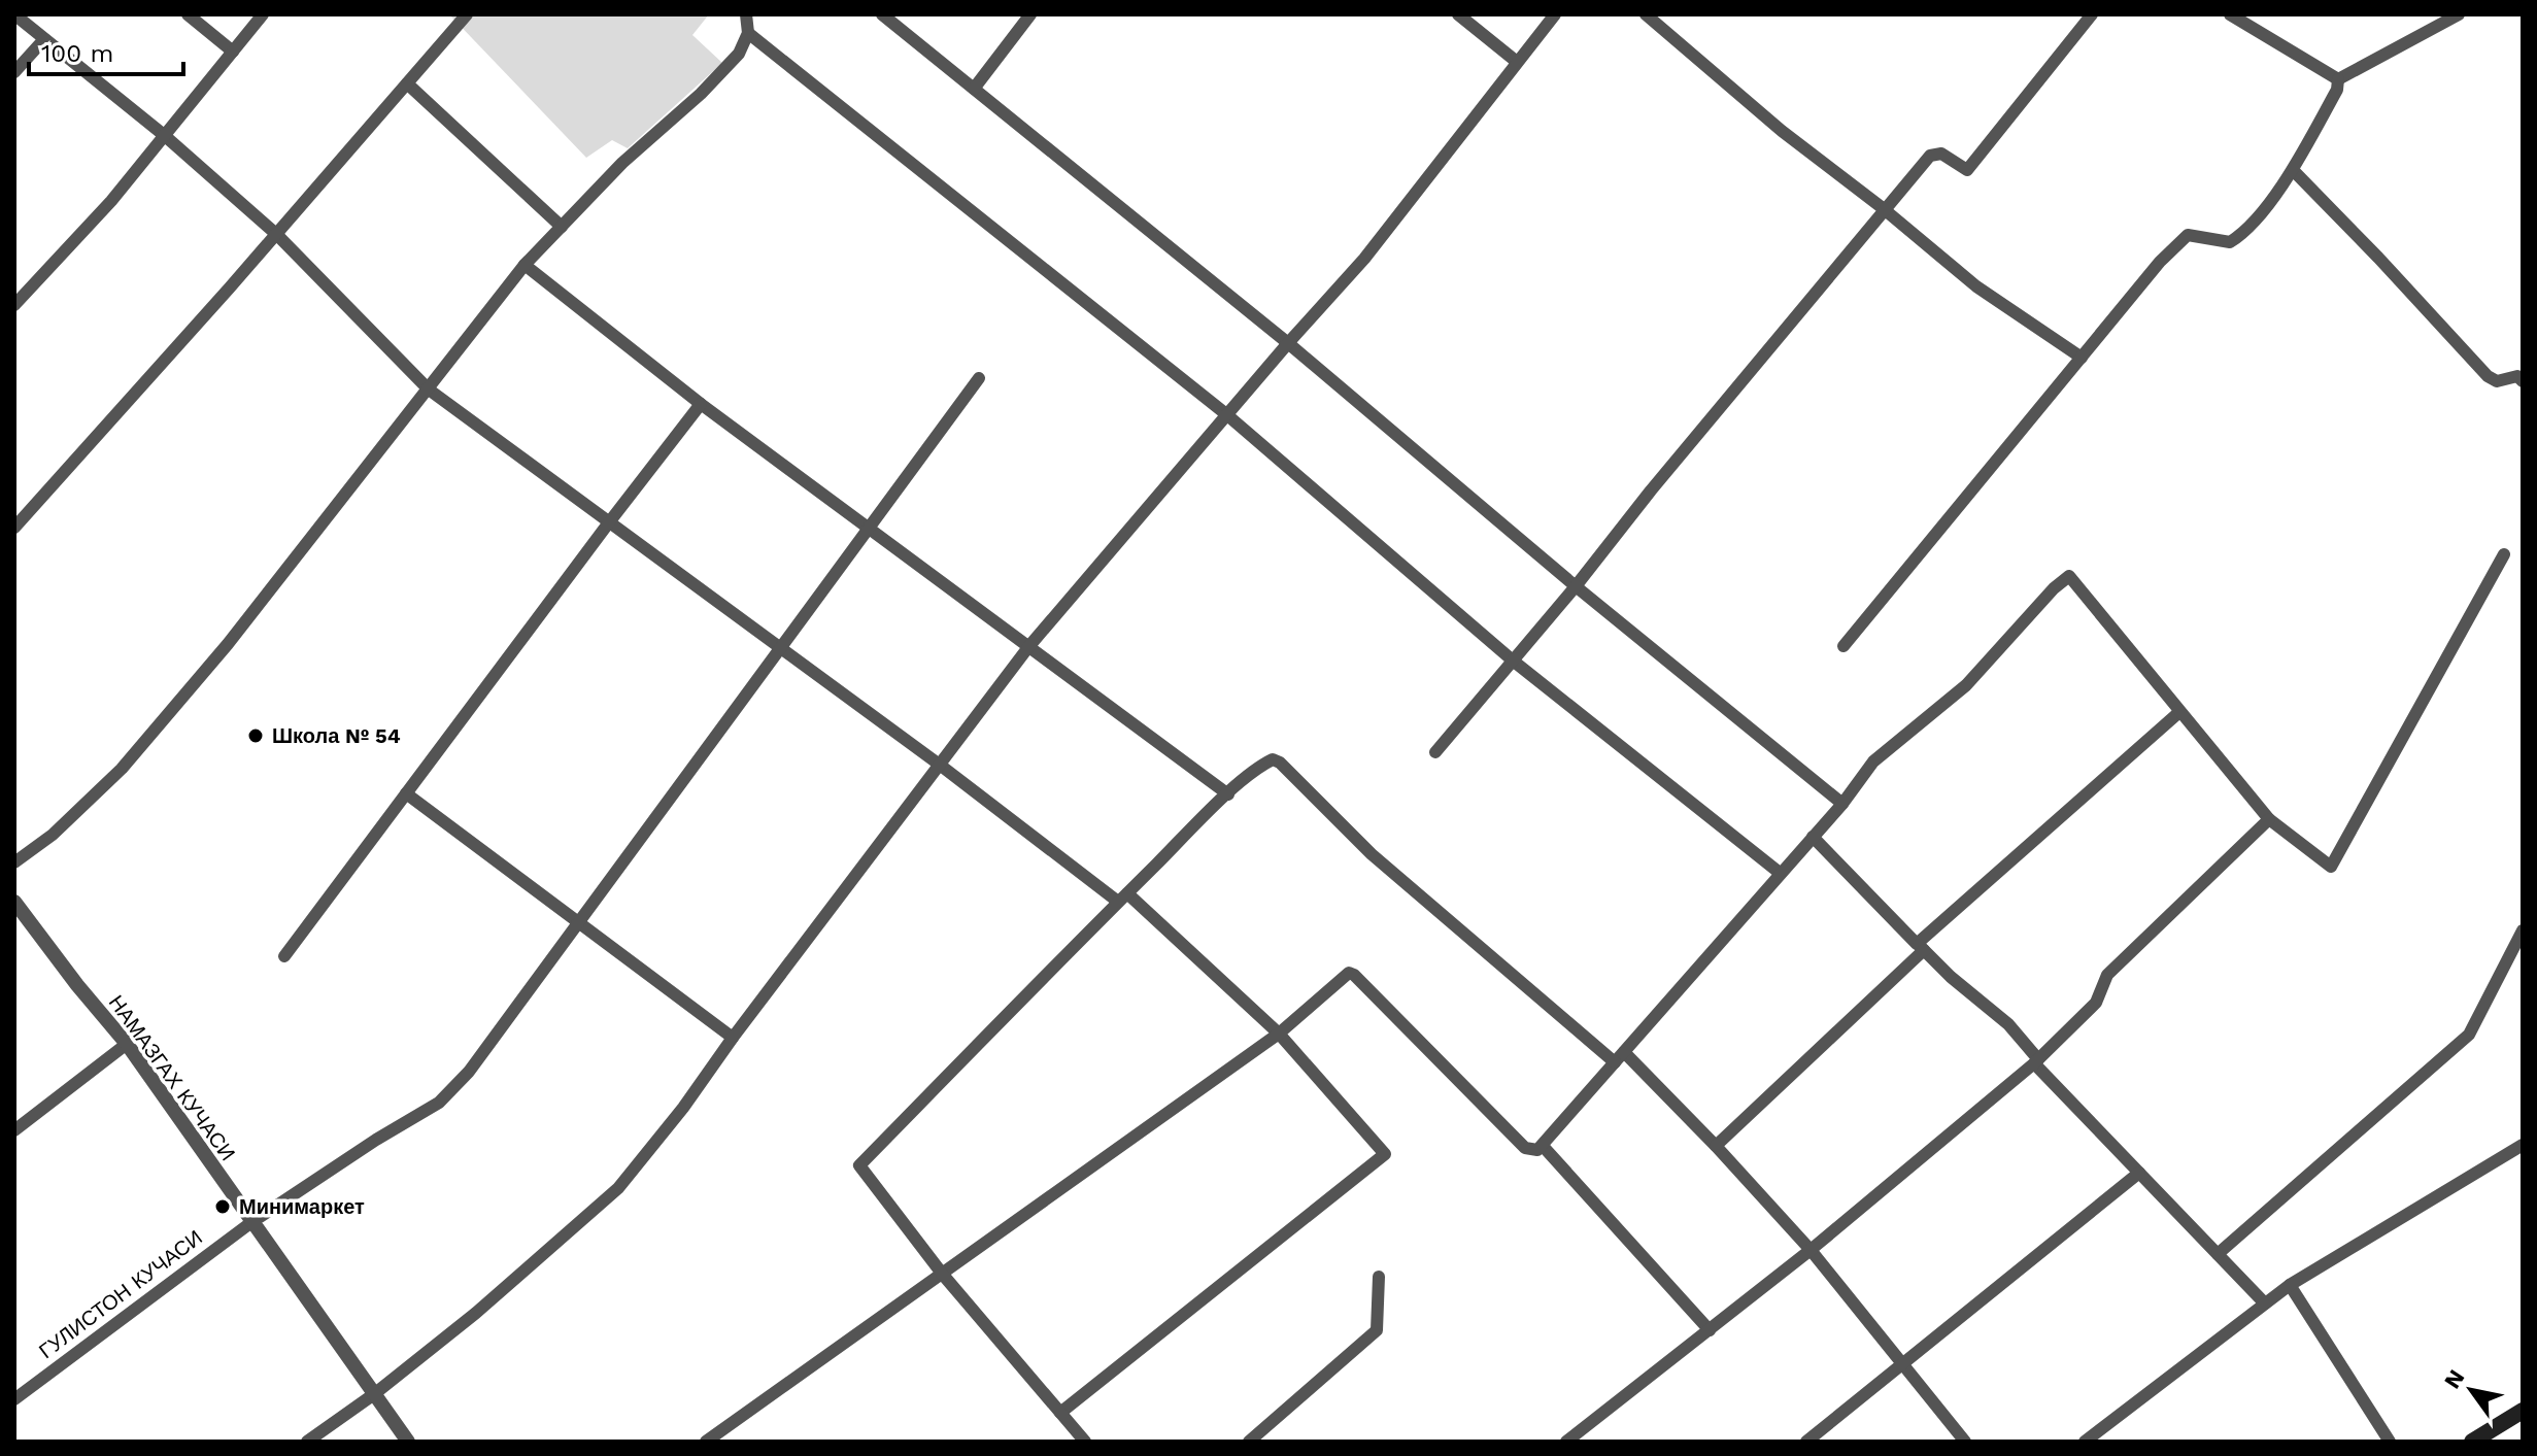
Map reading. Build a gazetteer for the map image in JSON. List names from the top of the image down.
{
  "streets": {
    "street": ["НАМАЗГАХ КУЧАСИ", "ГУЛИСТОН КУЧАСИ"]
  },
  "crossings": [
    ["НАМАЗГАХ КУЧАСИ", "ГУЛИСТОН КУЧАСИ"]
  ],
  "places": ["Школа № 54", "Минимаркет"],
  "scale_bar": "100 m",
  "north": "top left"
}
